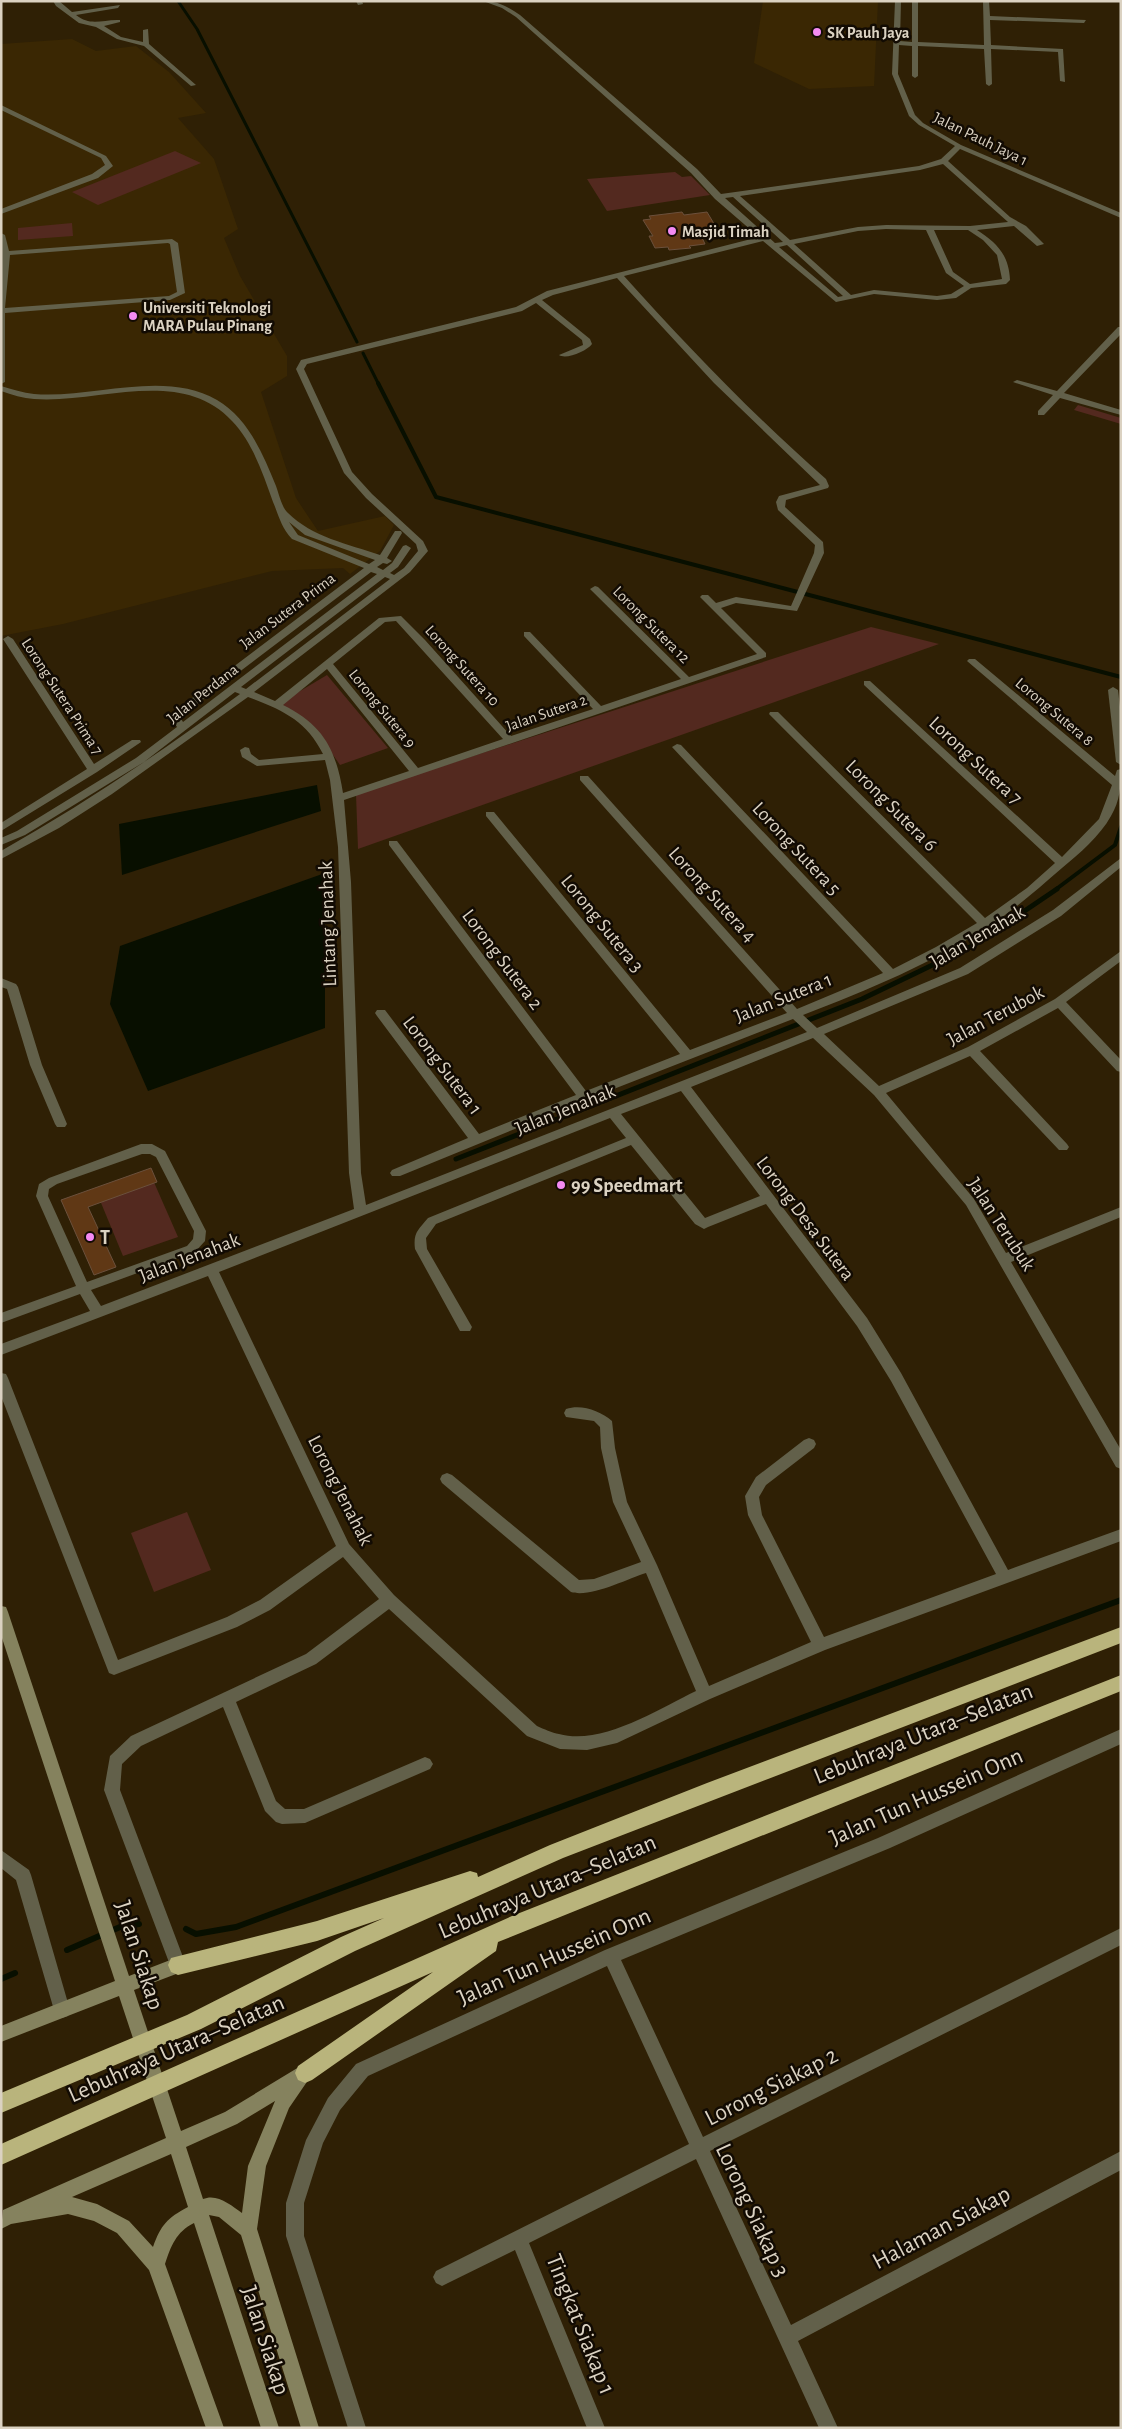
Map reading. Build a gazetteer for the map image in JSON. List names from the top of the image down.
{
  "streets": {
    "highway": ["Lebuhraya Utara–Selatan"],
    "main road": ["Jalan Siakap"],
    "street": [
      "Jalan Pauh Jaya 1",
      "Jalan Sutera Prima",
      "Lorong Sutera 12",
      "Lorong Sutera 10",
      "Jalan Perdana",
      "Lorong Sutera Prima 7",
      "Lorong Sutera 9",
      "Lorong Sutera 8",
      "Jalan Sutera 2",
      "Lorong Sutera 7",
      "Lorong Sutera 6",
      "Lorong Sutera 5",
      "Lorong Sutera 4",
      "Lorong Sutera 3",
      "Lintang Jenahak",
      "Jalan Jenahak",
      "Lorong Sutera 2",
      "Jalan Sutera 1",
      "Jalan Terubok",
      "Lorong Sutera 1",
      "Lorong Desa Sutera",
      "Jalan Terubuk",
      "Lorong Jenahak",
      "Jalan Tun Hussein Onn",
      "Lorong Siakap 2",
      "Lorong Siakap 3",
      "Halaman Siakap",
      "Tingkat Siakap 1"
    ]
  },
  "crossings": [
    ["Jalan Sutera Prima", "Jalan Perdana"],
    ["Lorong Sutera 12", "Jalan Sutera 2"],
    ["Lorong Sutera 10", "Lorong Sutera 9"],
    ["Lorong Sutera 10", "Jalan Sutera 2"],
    ["Jalan Perdana", "Lintang Jenahak"],
    ["Lorong Sutera 9", "Jalan Sutera 2"],
    ["Lorong Sutera 8", "Jalan Sutera 1"],
    ["Jalan Sutera 2", "Lintang Jenahak"],
    ["Lorong Sutera 7", "Jalan Sutera 1"],
    ["Lorong Sutera 6", "Jalan Sutera 1"],
    ["Lorong Sutera 5", "Jalan Sutera 1"],
    ["Lorong Sutera 4", "Jalan Jenahak"],
    ["Lorong Sutera 4", "Jalan Sutera 1"],
    ["Lorong Sutera 4", "Jalan Terubuk"],
    ["Lorong Sutera 3", "Jalan Sutera 1"],
    ["Lintang Jenahak", "Jalan Jenahak"],
    ["Jalan Jenahak", "Lorong Desa Sutera"],
    ["Jalan Jenahak", "Jalan Terubuk"],
    ["Jalan Jenahak", "Lorong Jenahak"],
    ["Lorong Sutera 2", "Jalan Sutera 1"],
    ["Jalan Sutera 1", "Lorong Sutera 1"],
    ["Jalan Terubok", "Jalan Terubuk"],
    ["Lorong Desa Sutera", "Lorong Jenahak"],
    ["Jalan Tun Hussein Onn", "Lorong Siakap 3"],
    ["Lorong Siakap 2", "Lorong Siakap 3"],
    ["Lorong Siakap 2", "Tingkat Siakap 1"],
    ["Lorong Siakap 3", "Halaman Siakap"]
  ],
  "places": [
    "SK Pauh Jaya",
    "Masjid Timah",
    "Universiti Teknologi MARA Pulau Pinang",
    "99 Speedmart",
    "T"
  ]
}
